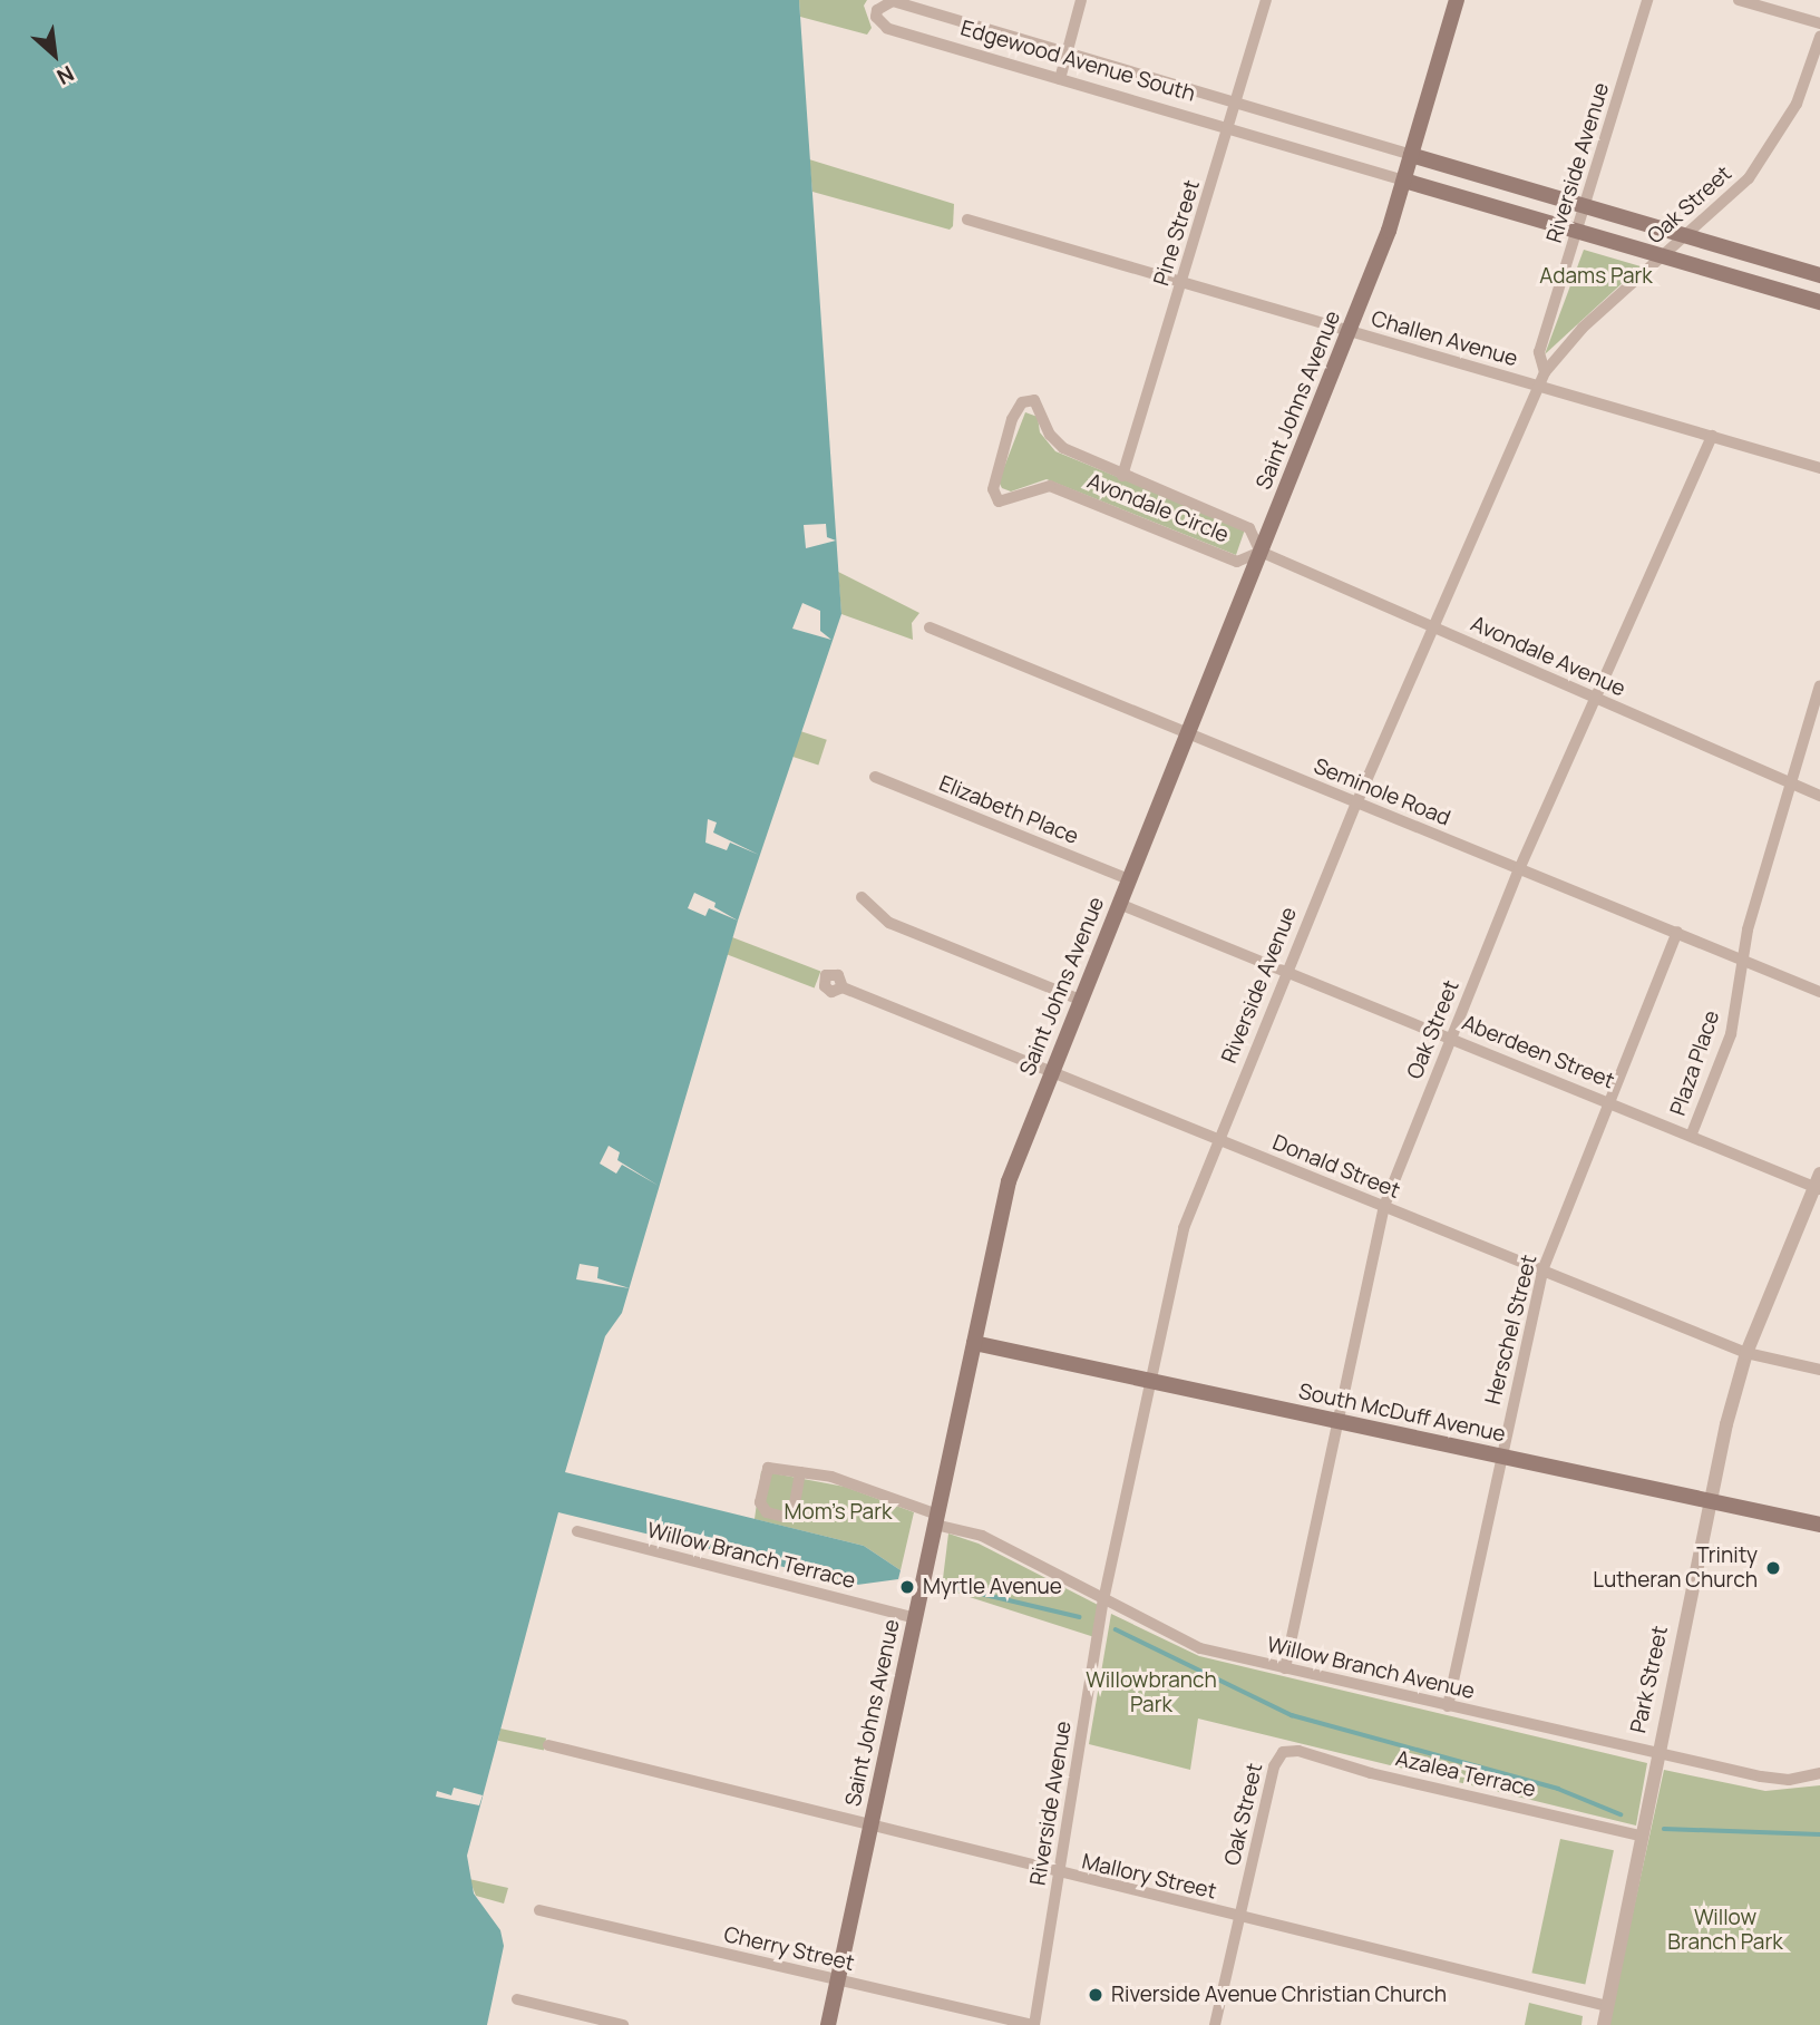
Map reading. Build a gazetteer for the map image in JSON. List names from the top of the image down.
{
  "streets": {
    "main road": ["Edgewood Avenue South", "Saint Johns Avenue", "South McDuff Avenue"],
    "street": [
      "Riverside Avenue",
      "Oak Street",
      "Pine Street",
      "Challen Avenue",
      "Avondale Circle",
      "Avondale Avenue",
      "Seminole Road",
      "Elizabeth Place",
      "Aberdeen Street",
      "Plaza Place",
      "Donald Street",
      "Herschel Street",
      "Willow Branch Terrace",
      "Willow Branch Avenue",
      "Park Street",
      "Azalea Terrace",
      "Mallory Street",
      "Cherry Street"
    ]
  },
  "crossings": [
    ["Edgewood Avenue South", "Riverside Avenue"],
    ["Edgewood Avenue South", "Oak Street"],
    ["Edgewood Avenue South", "Pine Street"],
    ["Edgewood Avenue South", "Saint Johns Avenue"],
    ["Riverside Avenue", "Oak Street"],
    ["Riverside Avenue", "Challen Avenue"],
    ["Riverside Avenue", "Avondale Avenue"],
    ["Riverside Avenue", "Seminole Road"],
    ["Riverside Avenue", "Aberdeen Street"],
    ["Riverside Avenue", "Donald Street"],
    ["Riverside Avenue", "South McDuff Avenue"],
    ["Riverside Avenue", "Willow Branch Avenue"],
    ["Riverside Avenue", "Mallory Street"],
    ["Riverside Avenue", "Cherry Street"],
    ["Oak Street", "Challen Avenue"],
    ["Oak Street", "Avondale Avenue"],
    ["Oak Street", "Seminole Road"],
    ["Oak Street", "Aberdeen Street"],
    ["Oak Street", "Donald Street"],
    ["Oak Street", "South McDuff Avenue"],
    ["Oak Street", "Willow Branch Avenue"],
    ["Oak Street", "Azalea Terrace"],
    ["Oak Street", "Mallory Street"],
    ["Pine Street", "Challen Avenue"],
    ["Pine Street", "Avondale Circle"],
    ["Challen Avenue", "Saint Johns Avenue"],
    ["Saint Johns Avenue", "Avondale Circle"],
    ["Saint Johns Avenue", "Avondale Avenue"],
    ["Saint Johns Avenue", "Seminole Road"],
    ["Saint Johns Avenue", "Elizabeth Place"],
    ["Saint Johns Avenue", "Aberdeen Street"],
    ["Saint Johns Avenue", "Donald Street"],
    ["Saint Johns Avenue", "South McDuff Avenue"],
    ["Saint Johns Avenue", "Willow Branch Terrace"],
    ["Saint Johns Avenue", "Willow Branch Avenue"],
    ["Saint Johns Avenue", "Mallory Street"],
    ["Saint Johns Avenue", "Cherry Street"],
    ["Avondale Circle", "Avondale Avenue"],
    ["Seminole Road", "Plaza Place"],
    ["Seminole Road", "Herschel Street"],
    ["Aberdeen Street", "Plaza Place"],
    ["Aberdeen Street", "Herschel Street"],
    ["Aberdeen Street", "Park Street"],
    ["Donald Street", "Herschel Street"],
    ["Donald Street", "Park Street"],
    ["Herschel Street", "South McDuff Avenue"],
    ["Herschel Street", "Willow Branch Avenue"],
    ["South McDuff Avenue", "Park Street"],
    ["Willow Branch Avenue", "Park Street"],
    ["Park Street", "Azalea Terrace"],
    ["Park Street", "Mallory Street"]
  ],
  "parks": [
    "Adams Park",
    "Mom's Park",
    "Willowbranch Park",
    "Willow Branch Park"
  ],
  "places": ["Trinity Lutheran Church", "Myrtle Avenue", "Riverside Avenue Christian Church"],
  "north": "bottom right"
}
